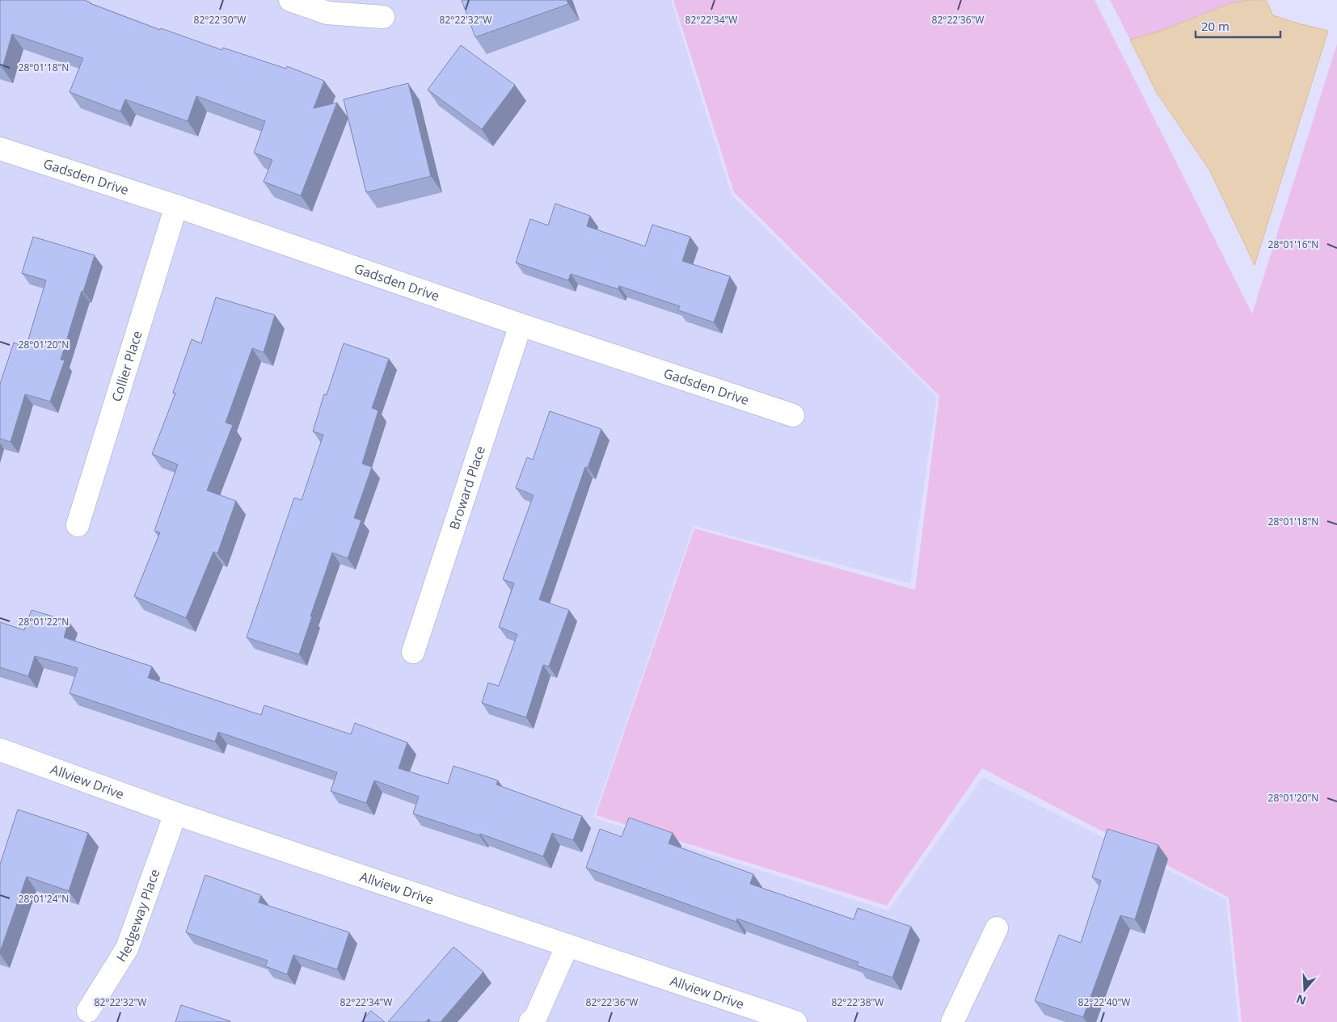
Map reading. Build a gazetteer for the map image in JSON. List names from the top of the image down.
{
  "streets": {
    "street": [
      "Gadsden Drive",
      "Collier Place",
      "Broward Place",
      "Allview Drive",
      "Hedgeway Place"
    ]
  },
  "crossings": [
    ["Gadsden Drive", "Collier Place"],
    ["Gadsden Drive", "Broward Place"],
    ["Allview Drive", "Hedgeway Place"]
  ],
  "scale_bar": "20 m",
  "north": "bottom",
  "coordinates": [
    "82°22'30\"W",
    "82°22'32\"W",
    "82°22'34\"W",
    "82°22'36\"W",
    "28°01'18\"N",
    "28°01'16\"N",
    "28°01'20\"N",
    "28°01'22\"N",
    "28°01'24\"N",
    "82°22'38\"W",
    "82°22'40\"W"
  ]
}
